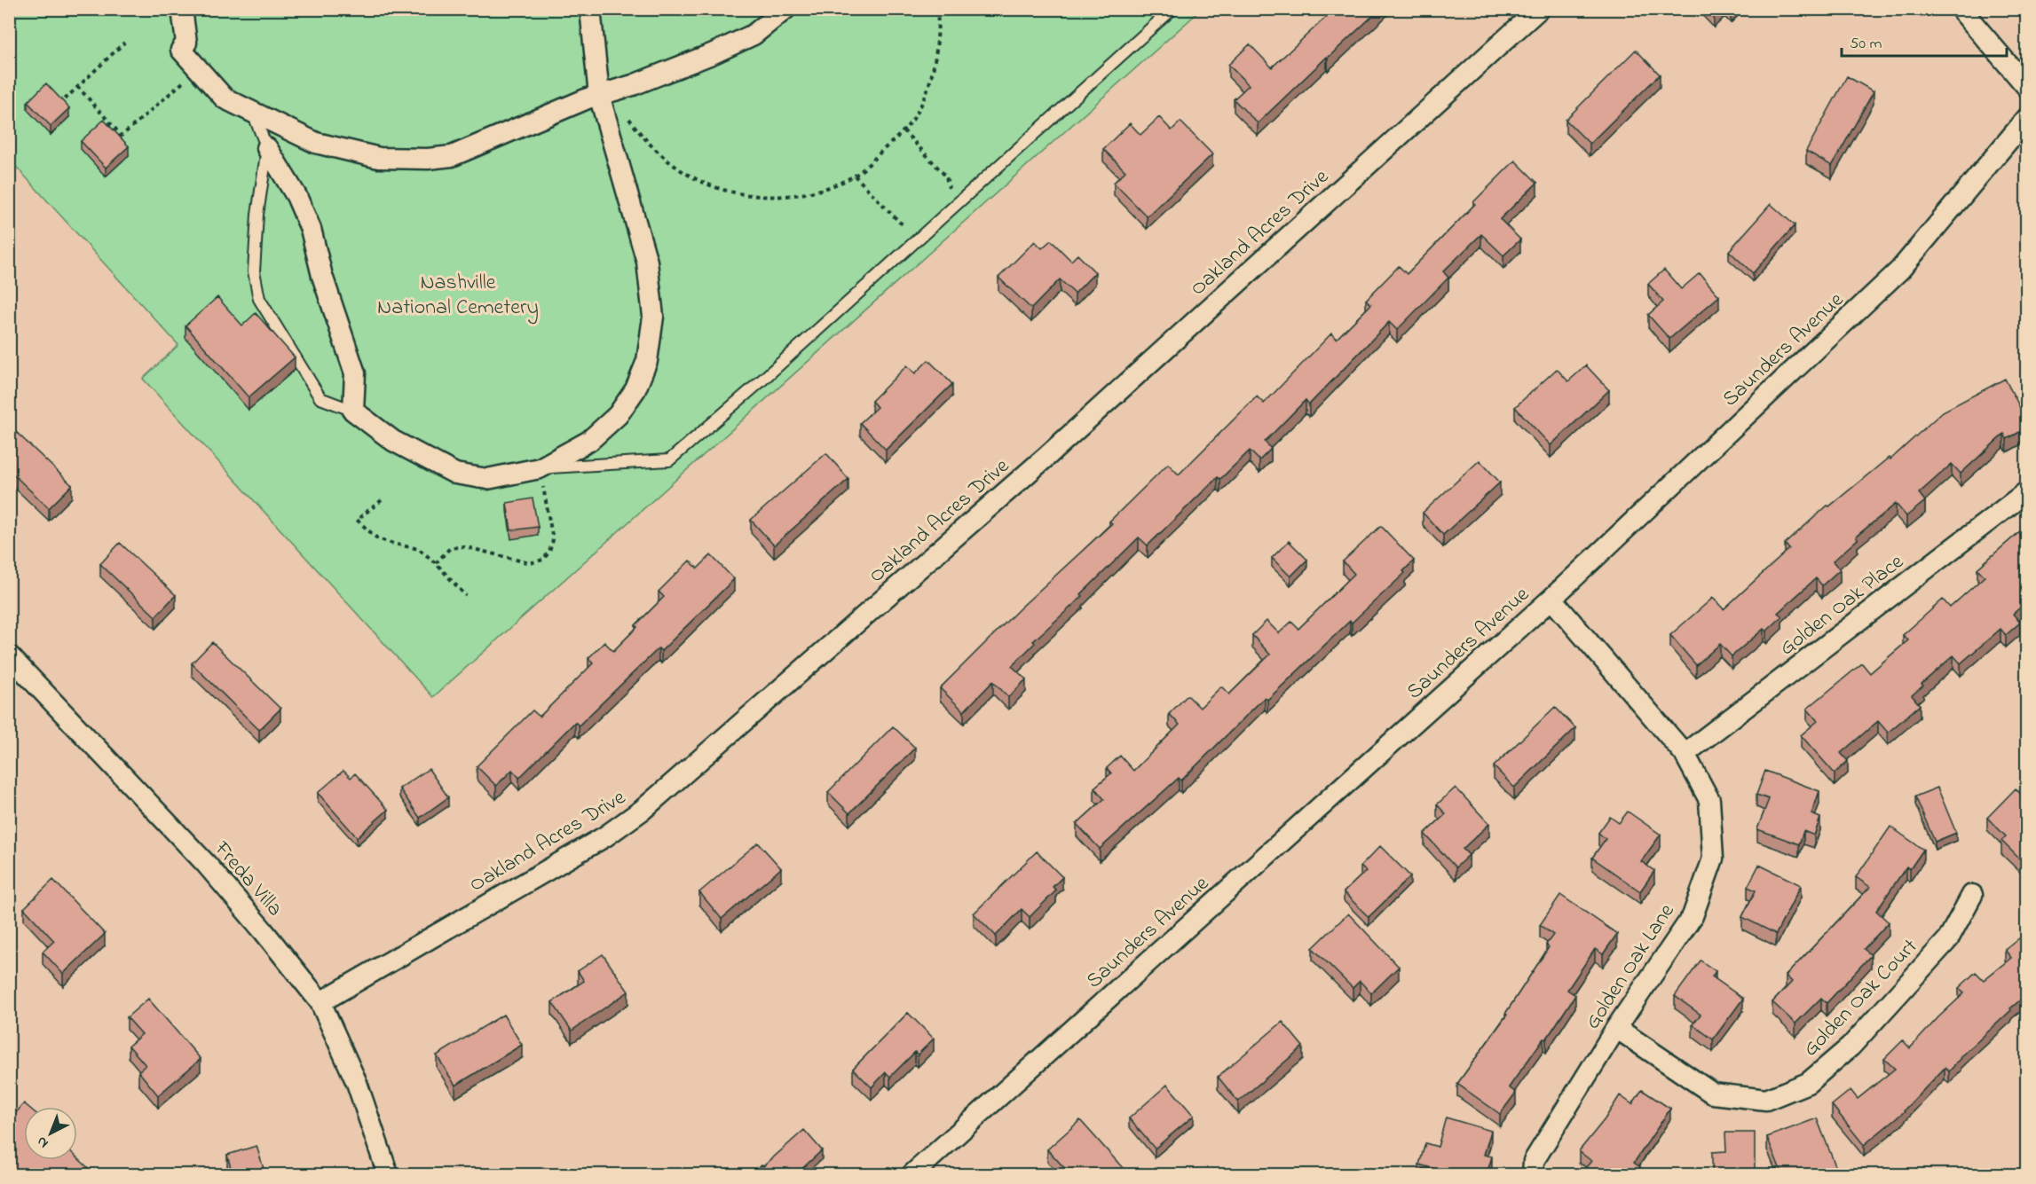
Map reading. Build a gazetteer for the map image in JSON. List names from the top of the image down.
{
  "streets": {
    "street": [
      "Oakland Acres Drive",
      "Saunders Avenue",
      "Golden Oak Place",
      "Freda Villa",
      "Golden Oak Lane",
      "Golden Oak Court"
    ]
  },
  "crossings": [
    ["Oakland Acres Drive", "Freda Villa"],
    ["Saunders Avenue", "Golden Oak Lane"],
    ["Golden Oak Place", "Golden Oak Lane"],
    ["Golden Oak Lane", "Golden Oak Court"]
  ],
  "parks": ["Nashville National Cemetery"],
  "scale_bar": "50 m",
  "north": "bottom left"
}
